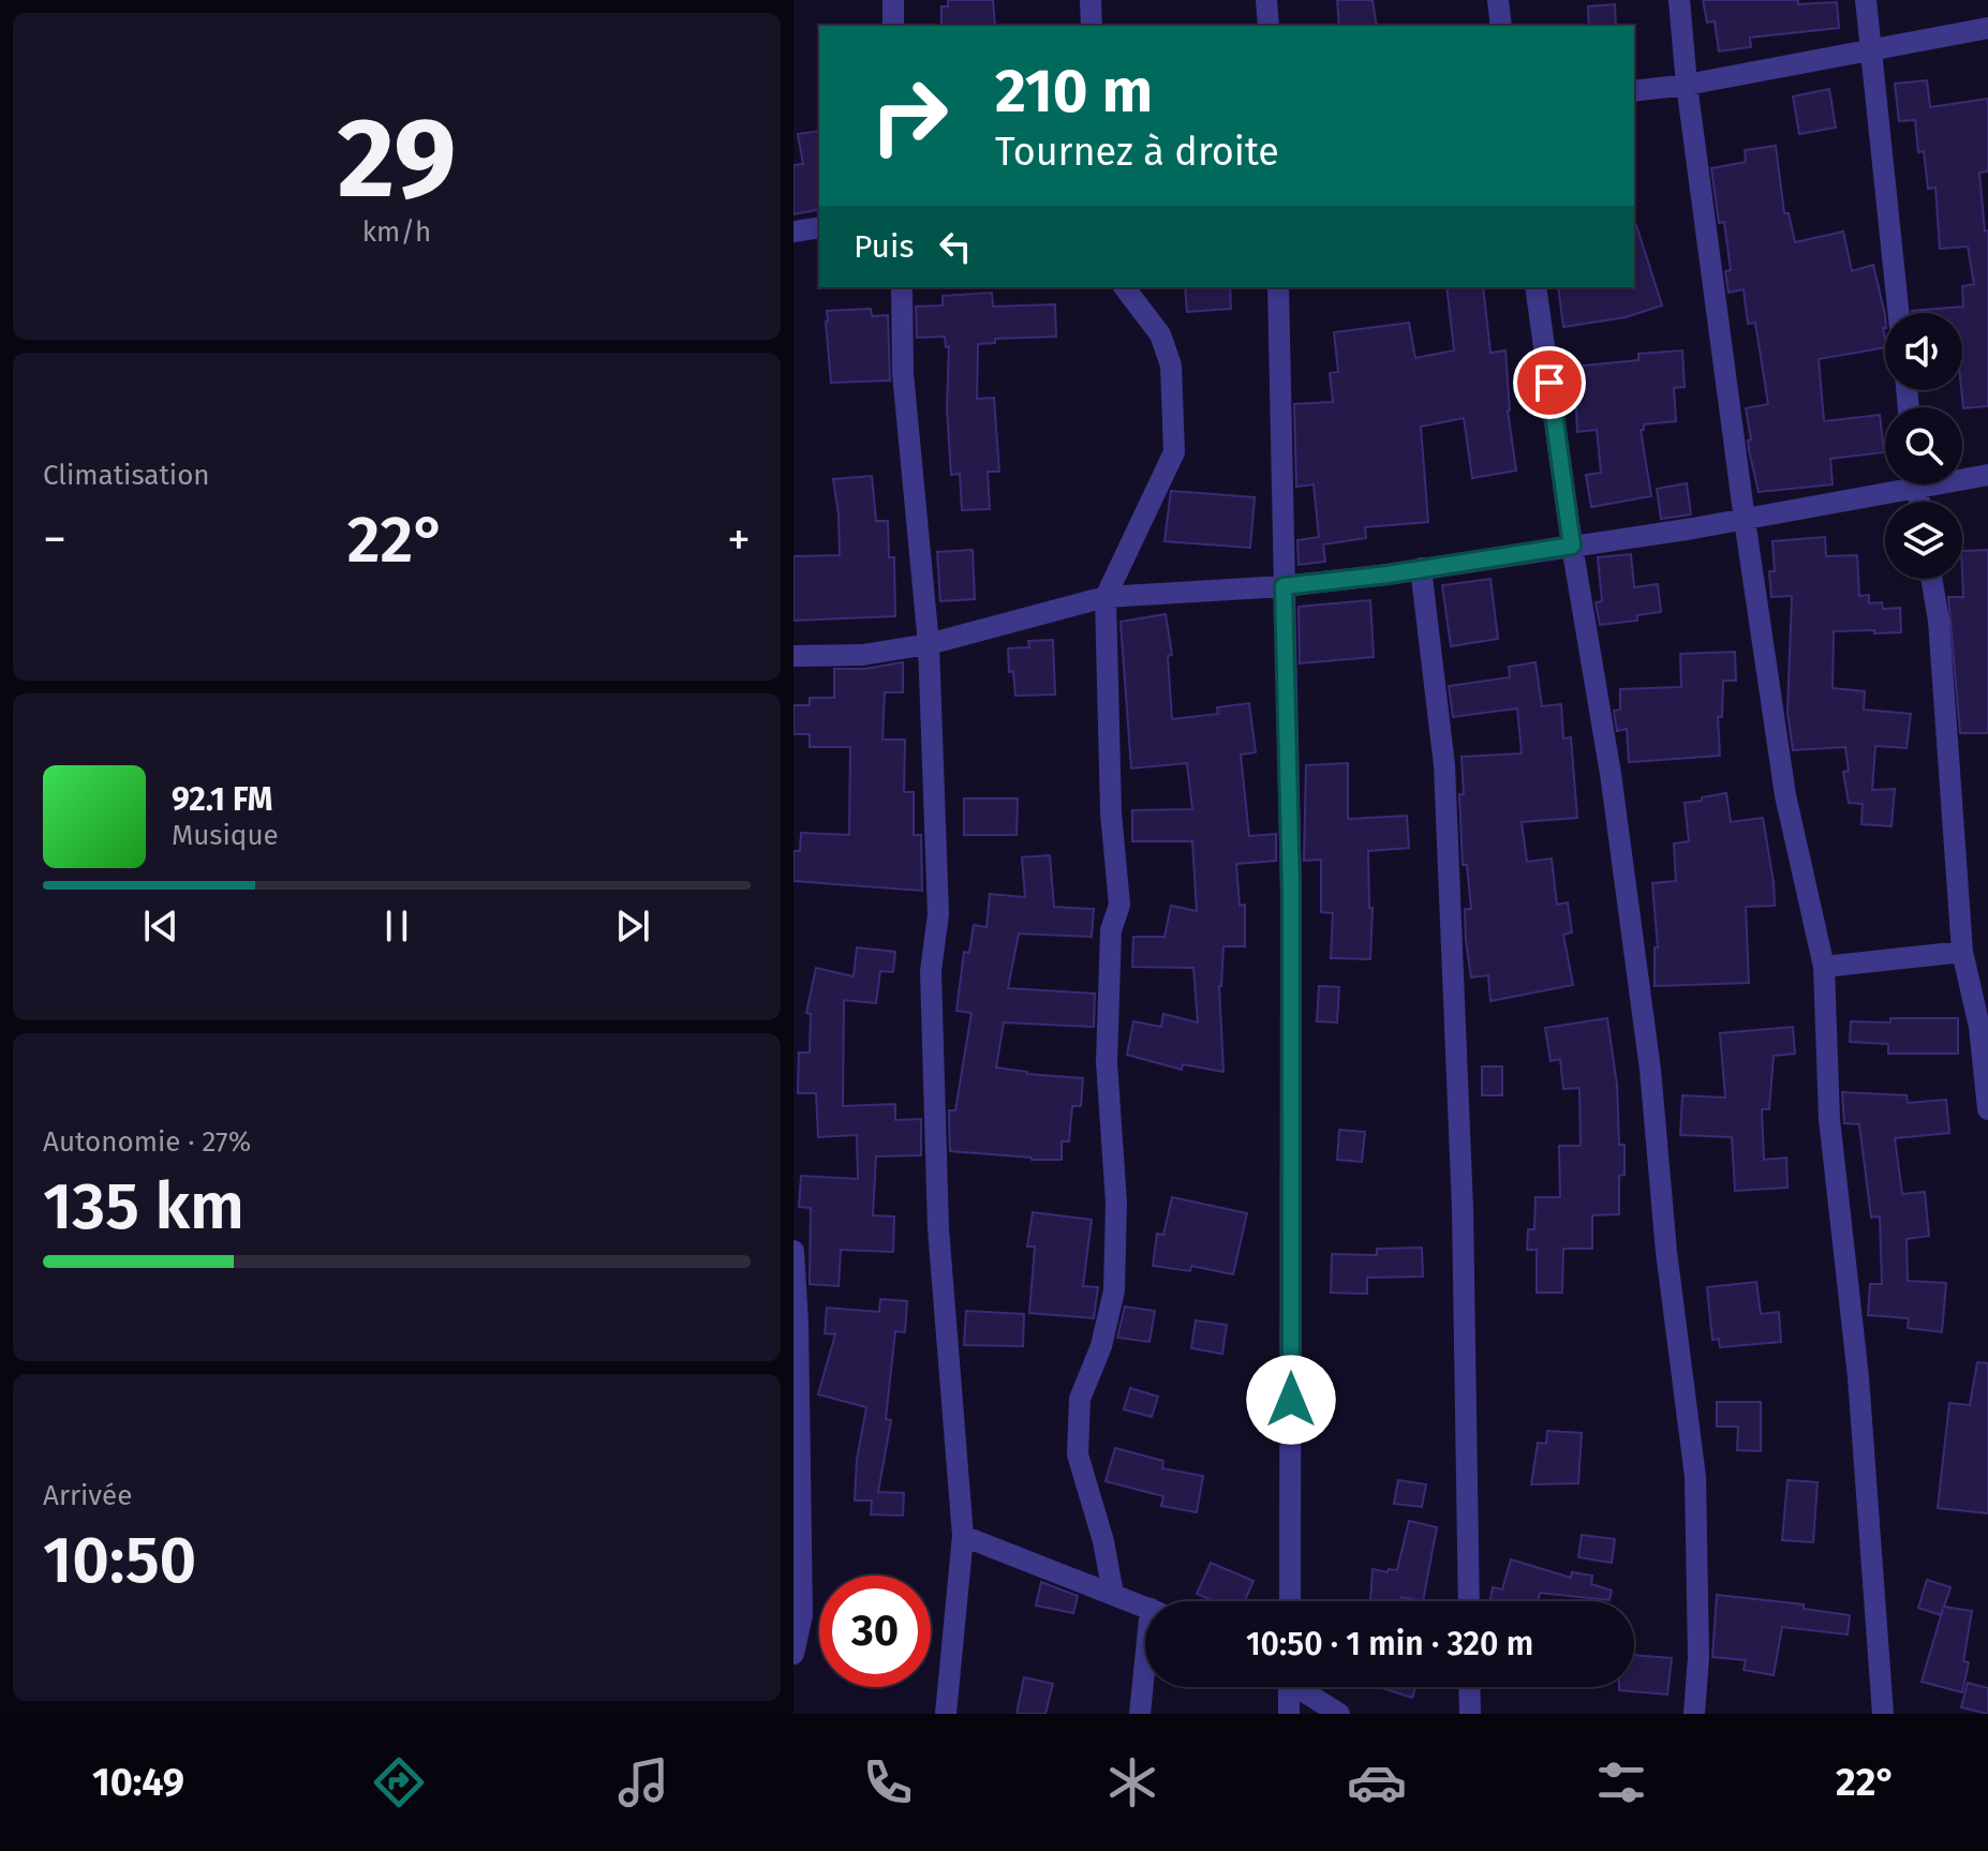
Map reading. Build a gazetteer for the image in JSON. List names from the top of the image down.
{
  "page": {
    "tile": [
      ["29", "km/h"],
      "Climatisation",
      ["Autonomie · 27%", "135 km"],
      ["Arrivée", "10:50"]
    ],
    "turn": ["210 m", "Tournez à droite"],
    "then": "Puis",
    "heat": ["−", "22°", "+"],
    "song": ["92.1 FM", "Musique"],
    "limit": "30",
    "trip": "10:50 · 1 min · 320 m",
    "tabs": ["10:49", "22°"]
  }
}
